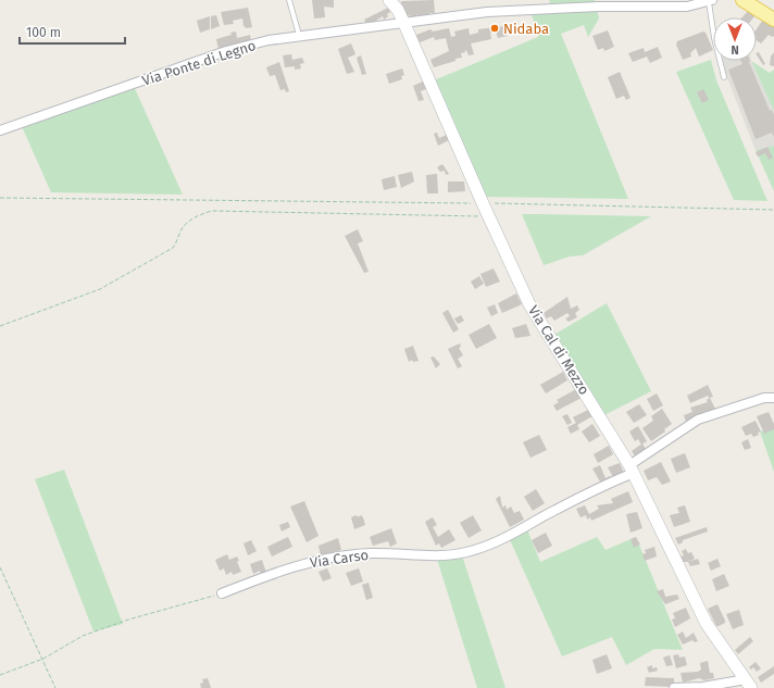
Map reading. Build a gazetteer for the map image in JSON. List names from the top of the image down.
{
  "streets": {
    "street": ["Via Ponte di Legno", "Via Cal di Mezzo", "Via Carso"]
  },
  "crossings": [
    ["Via Ponte di Legno", "Via Cal di Mezzo"],
    ["Via Cal di Mezzo", "Via Carso"]
  ],
  "places": ["Nidaba"],
  "scale_bar": "100 m",
  "north": "bottom"
}
